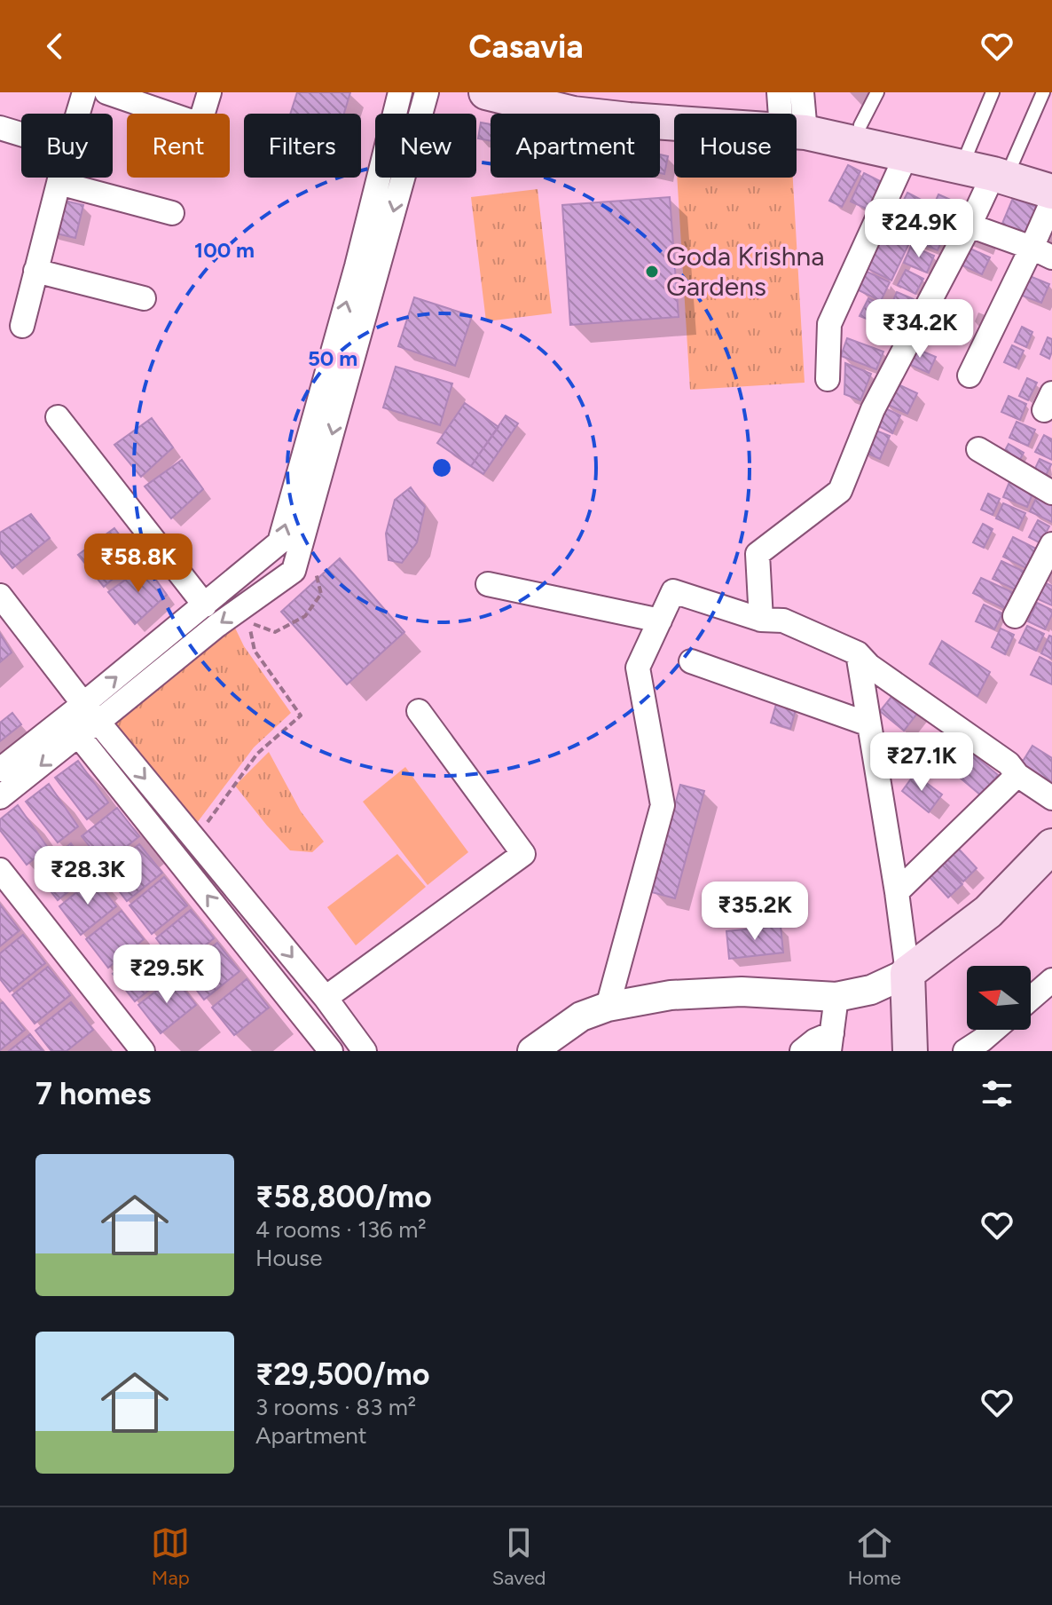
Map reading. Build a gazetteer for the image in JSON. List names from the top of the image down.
{
  "places": ["Goda Krishna Gardens"],
  "north": "left",
  "page": {
    "header": "Casavia",
    "chip": [
      "Buy",
      "Rent",
      "Filters",
      "New",
      "Apartment",
      "House"
    ],
    "price": [
      "₹24.9K",
      "₹34.2K",
      "₹58.8K",
      "₹27.1K",
      "₹28.3K",
      "₹35.2K",
      "₹29.5K"
    ],
    "heading": "7 homes",
    "list": [
      {
        "name": "₹58,800/mo",
        "note": "4 rooms · 136 m² · House"
      },
      {
        "name": "₹29,500/mo",
        "note": "3 rooms · 83 m² · Apartment"
      }
    ],
    "tabs": ["Map", "Saved", "Home"]
  },
  "rings": ["100 m", "50 m"]
}
